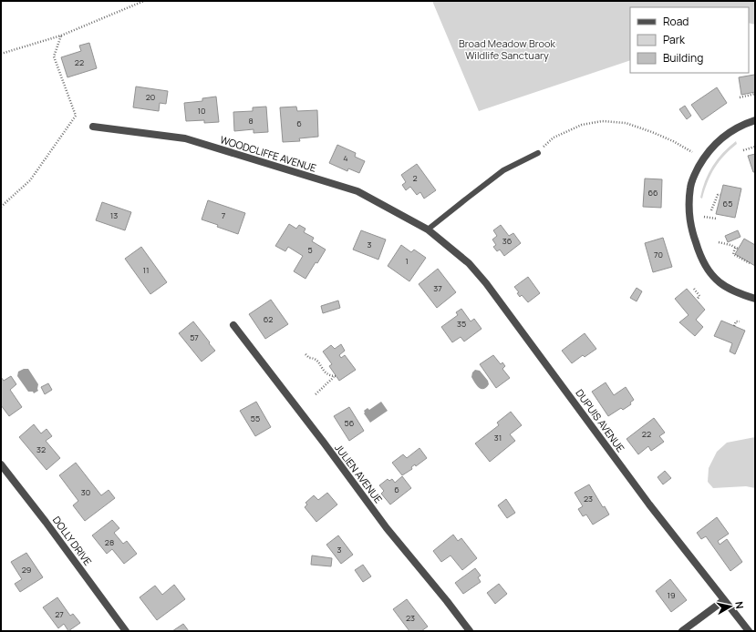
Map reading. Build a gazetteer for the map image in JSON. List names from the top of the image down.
{
  "streets": {
    "street": [
      "WOODCLIFFE AVENUE",
      "DUPUIS AVENUE",
      "JULIEN AVENUE",
      "DOLLY DRIVE"
    ]
  },
  "crossings": [
    ["WOODCLIFFE AVENUE", "DUPUIS AVENUE"]
  ],
  "parks": ["Broad Meadow Brook Wildlife Sanctuary"],
  "house_numbers": [
    "22",
    "20",
    "10",
    "8",
    "6",
    "4",
    "2",
    "66",
    "65",
    "13",
    "7",
    "36",
    "3",
    "5",
    "70",
    "1",
    "11",
    "37",
    "62",
    "35",
    "57",
    "55",
    "56",
    "22",
    "31",
    "32",
    "6",
    "30",
    "23",
    "28",
    "3",
    "29",
    "19",
    "27",
    "23"
  ],
  "legend": ["Road", "Park", "Building"],
  "north": "right"
}
